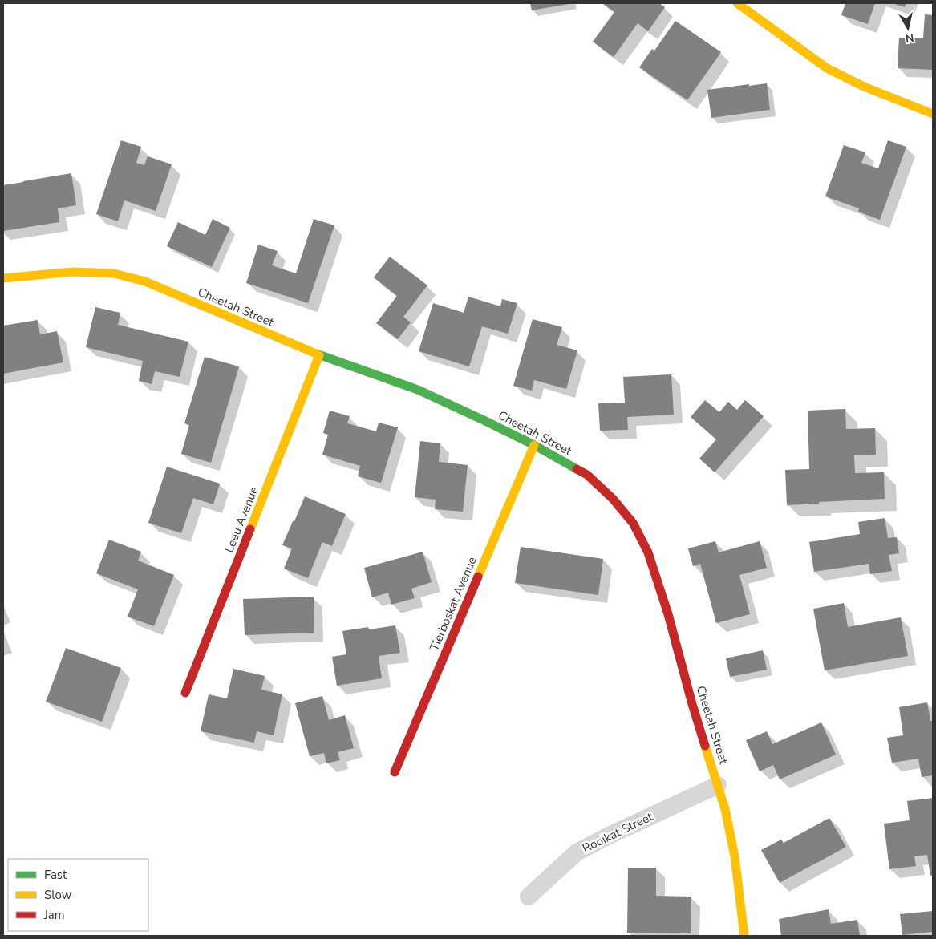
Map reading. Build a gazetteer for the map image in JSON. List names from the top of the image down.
{
  "streets": {
    "street": [
      "Cheetah Street",
      "Leeu Avenue",
      "Tierboskat Avenue",
      "Rooikat Street"
    ]
  },
  "crossings": [
    ["Cheetah Street", "Leeu Avenue"],
    ["Cheetah Street", "Tierboskat Avenue"],
    ["Cheetah Street", "Rooikat Street"]
  ],
  "legend": ["Fast", "Slow", "Jam"],
  "north": "bottom"
}
